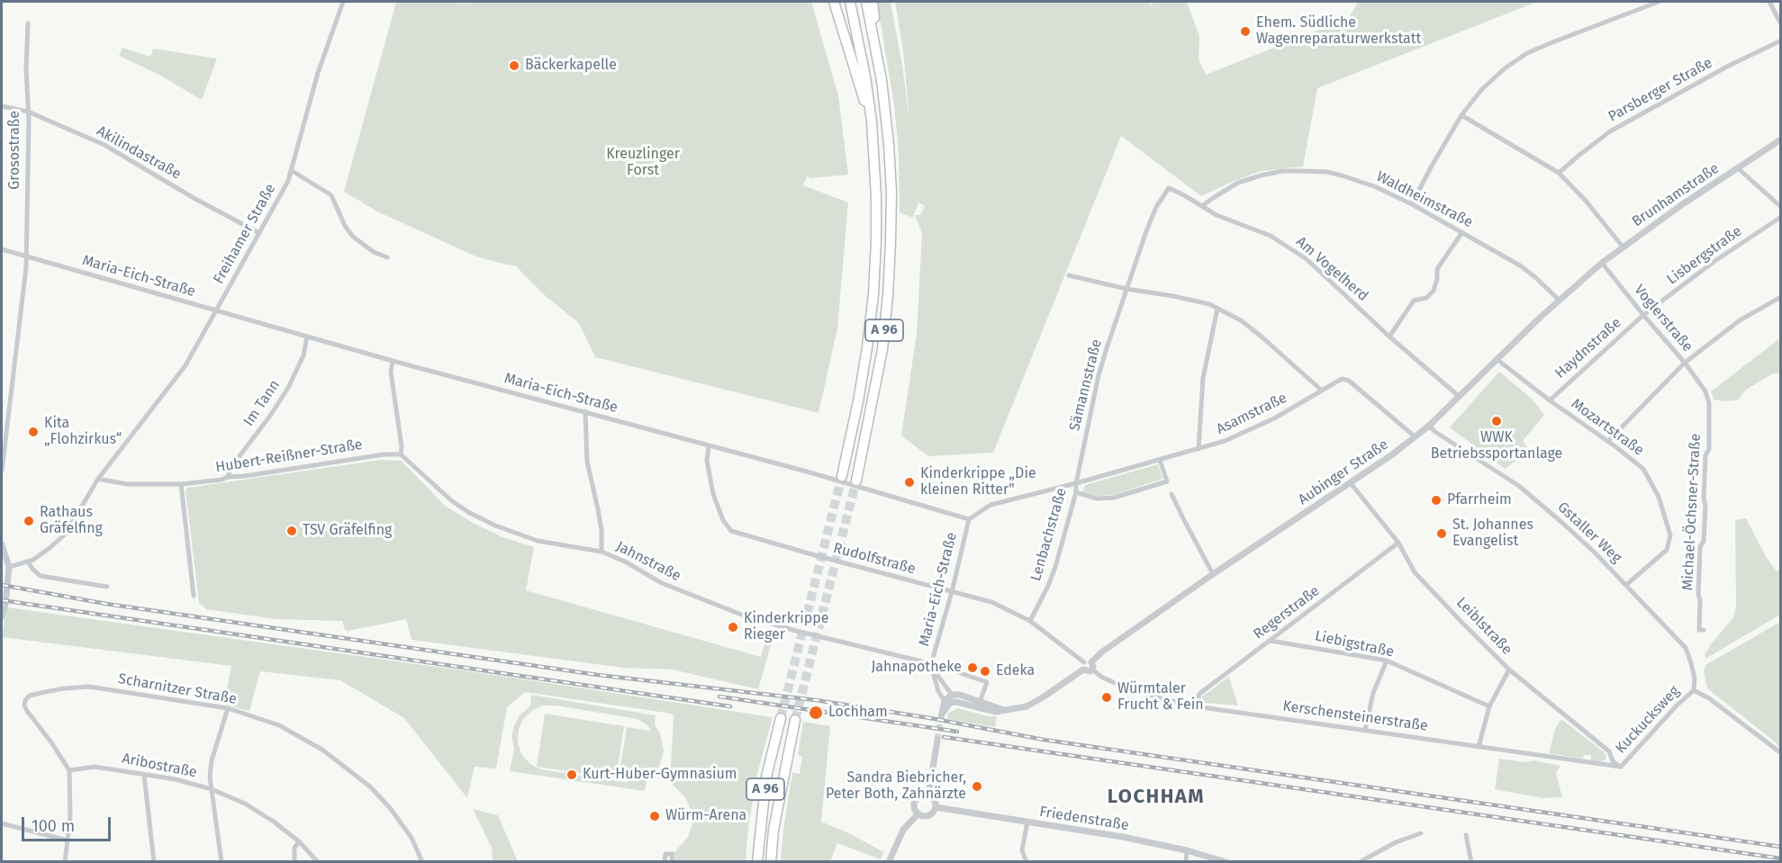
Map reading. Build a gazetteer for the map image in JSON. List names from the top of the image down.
{
  "streets": {
    "highway": ["A 96"],
    "street": [
      "Parsberger Straße",
      "Grosostraße",
      "Akilindastraße",
      "Brunhamstraße",
      "Waldheimstraße",
      "Freihamer Straße",
      "Lisbergstraße",
      "Am Vogelherd",
      "Maria-Eich-Straße",
      "Voglerstraße",
      "Haydnstraße",
      "Sämannstraße",
      "Im Tann",
      "Asamstraße",
      "Mozartstraße",
      "Hubert-Reißner-Straße",
      "Aubinger Straße",
      "Michael-Öchsner-Straße",
      "Gstaller Weg",
      "Lenbachstraße",
      "Rudolfstraße",
      "Jahnstraße",
      "Regerstraße",
      "Leiblstraße",
      "Liebigstraße",
      "Scharnitzer Straße",
      "Kerschensteinerstraße",
      "Kuckucksweg",
      "Aribostraße",
      "Friedenstraße"
    ]
  },
  "crossings": [
    ["Grosostraße", "Akilindastraße"],
    ["Grosostraße", "Maria-Eich-Straße"],
    ["Akilindastraße", "Freihamer Straße"],
    ["Brunhamstraße", "Voglerstraße"],
    ["Brunhamstraße", "Aubinger Straße"],
    ["Waldheimstraße", "Am Vogelherd"],
    ["Waldheimstraße", "Aubinger Straße"],
    ["Freihamer Straße", "Maria-Eich-Straße"],
    ["Freihamer Straße", "Hubert-Reißner-Straße"],
    ["Lisbergstraße", "Voglerstraße"],
    ["Lisbergstraße", "Haydnstraße"],
    ["Am Vogelherd", "Sämannstraße"],
    ["Am Vogelherd", "Aubinger Straße"],
    ["Maria-Eich-Straße", "Im Tann"],
    ["Maria-Eich-Straße", "Aubinger Straße"],
    ["Maria-Eich-Straße", "Rudolfstraße"],
    ["Maria-Eich-Straße", "Jahnstraße"],
    ["Voglerstraße", "Haydnstraße"],
    ["Voglerstraße", "Michael-Öchsner-Straße"],
    ["Haydnstraße", "Mozartstraße"],
    ["Sämannstraße", "Asamstraße"],
    ["Sämannstraße", "Lenbachstraße"],
    ["Im Tann", "Hubert-Reißner-Straße"],
    ["Asamstraße", "Aubinger Straße"],
    ["Asamstraße", "Lenbachstraße"],
    ["Mozartstraße", "Aubinger Straße"],
    ["Mozartstraße", "Gstaller Weg"],
    ["Hubert-Reißner-Straße", "Jahnstraße"],
    ["Aubinger Straße", "Gstaller Weg"],
    ["Aubinger Straße", "Rudolfstraße"],
    ["Aubinger Straße", "Leiblstraße"],
    ["Aubinger Straße", "Kerschensteinerstraße"],
    ["Gstaller Weg", "Kuckucksweg"],
    ["Lenbachstraße", "Rudolfstraße"],
    ["Rudolfstraße", "Kerschensteinerstraße"],
    ["Regerstraße", "Leiblstraße"],
    ["Regerstraße", "Liebigstraße"],
    ["Regerstraße", "Kerschensteinerstraße"],
    ["Leiblstraße", "Kerschensteinerstraße"],
    ["Leiblstraße", "Kuckucksweg"],
    ["Scharnitzer Straße", "Aribostraße"],
    ["Kerschensteinerstraße", "Kuckucksweg"]
  ],
  "districts": ["LOCHHAM"],
  "parks": ["Kreuzlinger Forst"],
  "places": [
    "Ehem. Südliche Wagenreparaturwerkstatt",
    "Bäckerkapelle",
    "WWK Betriebssportanlage",
    "Kita „Flohzirkus“",
    "Kinderkrippe „Die kleinen Ritter\"",
    "Pfarrheim",
    "Rathaus Gräfelfing",
    "TSV Gräfelfing",
    "St. Johannes Evangelist",
    "Kinderkrippe Rieger",
    "Jahnapotheke",
    "Edeka",
    "Würmtaler Frucht & Fein",
    "Lochham",
    "Kurt-Huber-Gymnasium",
    "Sandra Biebricher, Peter Both, Zahnärzte",
    "Würm-Arena"
  ],
  "scale_bar": "100 m"
}
